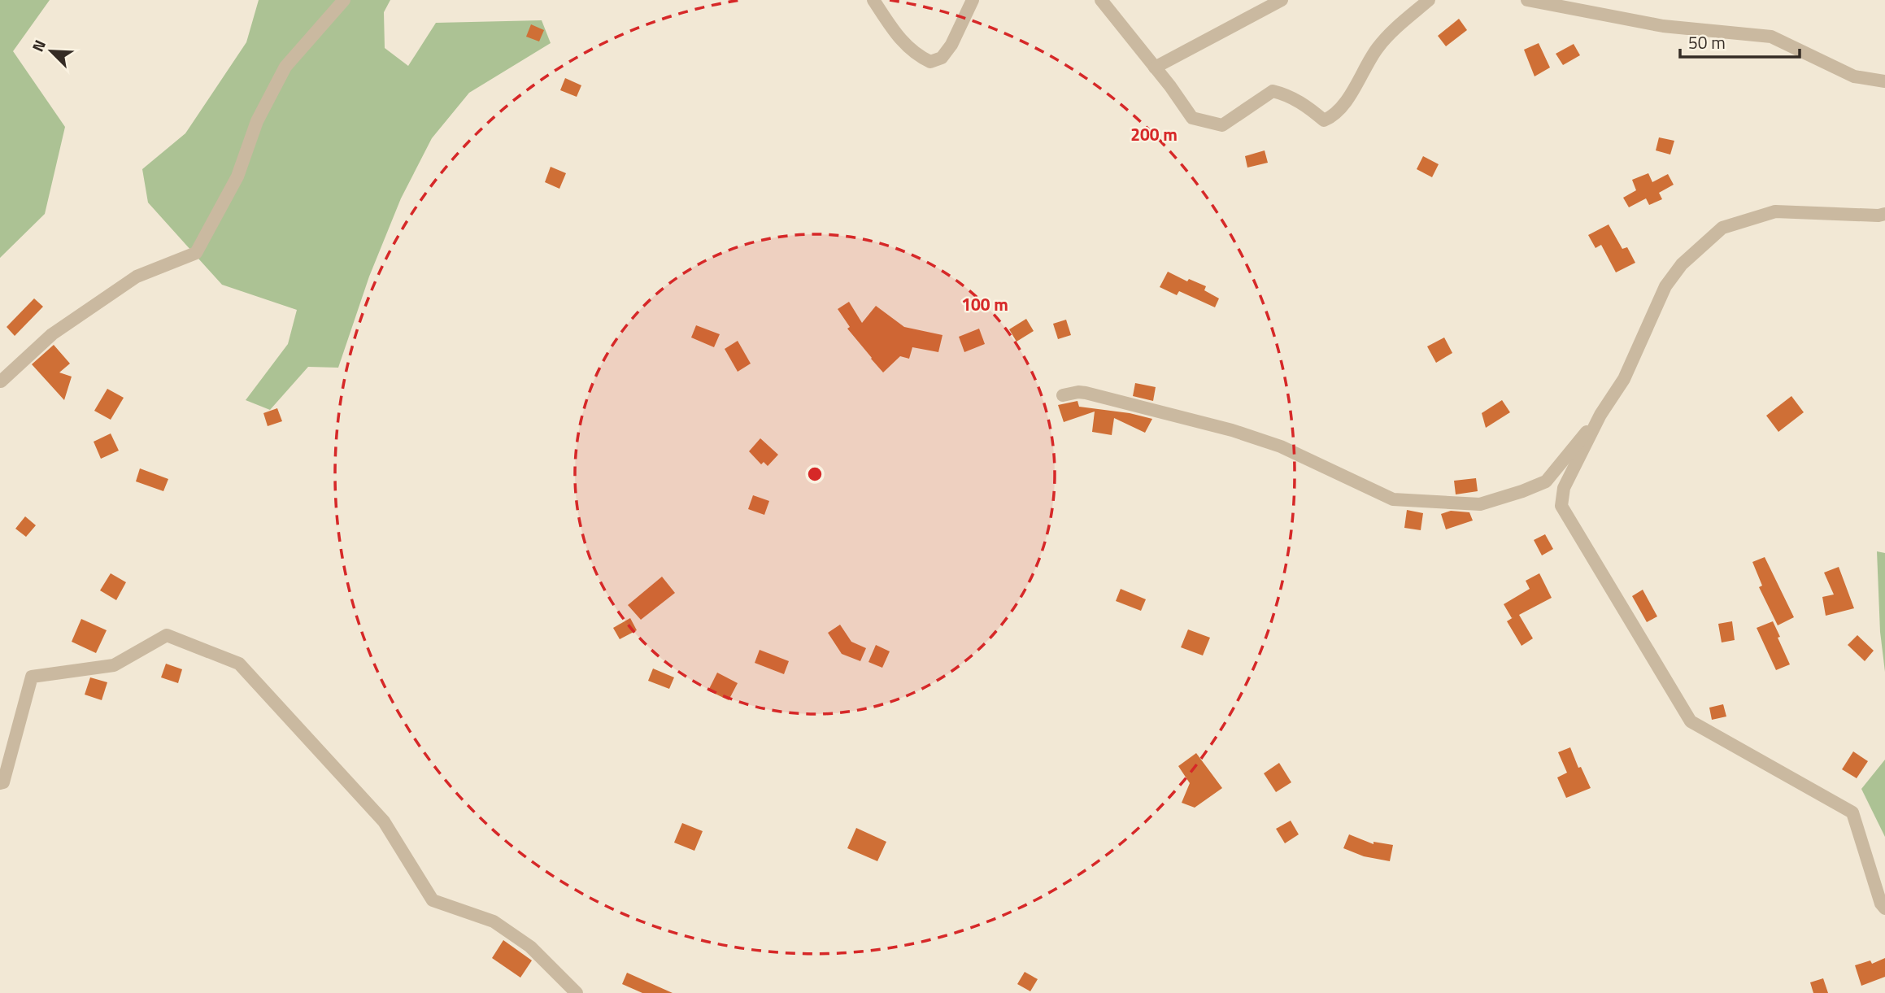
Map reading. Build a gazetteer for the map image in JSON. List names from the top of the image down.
{
  "scale_bar": "50 m",
  "north": "top left",
  "rings": ["200 m", "100 m"]
}
